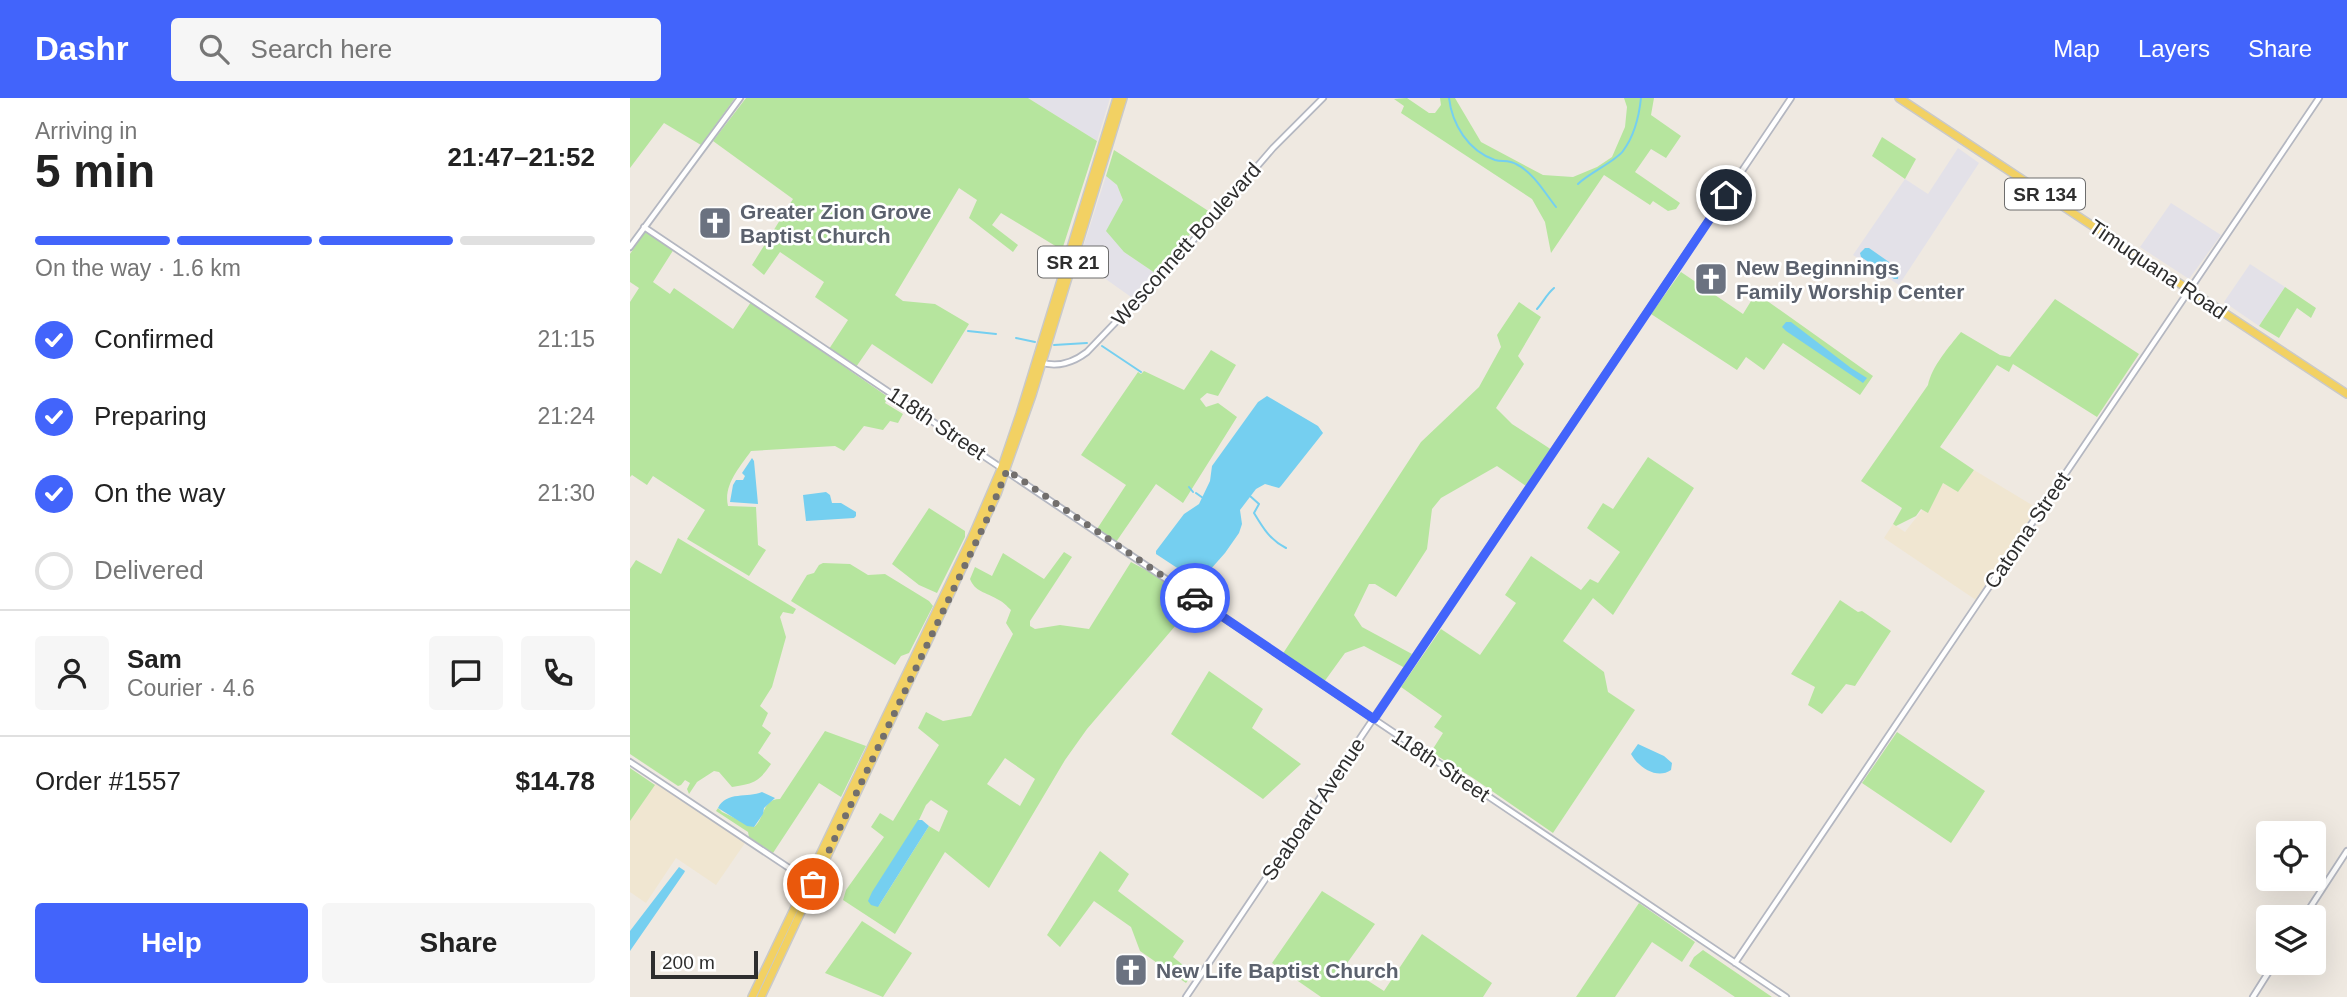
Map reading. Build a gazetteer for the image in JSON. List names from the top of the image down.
{
  "streets": {
    "main road": ["SR 134", "SR 21", "Timuquana Road"],
    "street": [
      "Wesconnett Boulevard",
      "118th Street",
      "Catoma Street",
      "Seaboard Avenue"
    ]
  },
  "crossings": [
    ["Wesconnett Boulevard", "SR 21"],
    ["SR 21", "118th Street"],
    ["Timuquana Road", "Catoma Street"],
    ["118th Street", "Catoma Street"],
    ["118th Street", "Seaboard Avenue"]
  ],
  "places": {
    "church": ["Greater Zion Grove Baptist Church", "New Beginnings Family Worship Center", "New Life Baptist Church"]
  },
  "scale_bar": "200 m",
  "page": {
    "header": "Dashr",
    "search": "Search here",
    "nav": ["Map", "Layers", "Share"],
    "heading": ["5 min", "Arriving in", "21:47–21:52"],
    "panel": [
      "Sam",
      "Courier · 4.6",
      "Order #1557",
      "$14.78"
    ],
    "bar": "On the way · 1.6 km",
    "list": [
      ["Confirmed", "21:15"],
      ["Preparing", "21:24"],
      ["On the way", "21:30"],
      "Delivered"
    ],
    "buttons": ["Help", "Share"],
    "scale": "200 m"
  }
}
